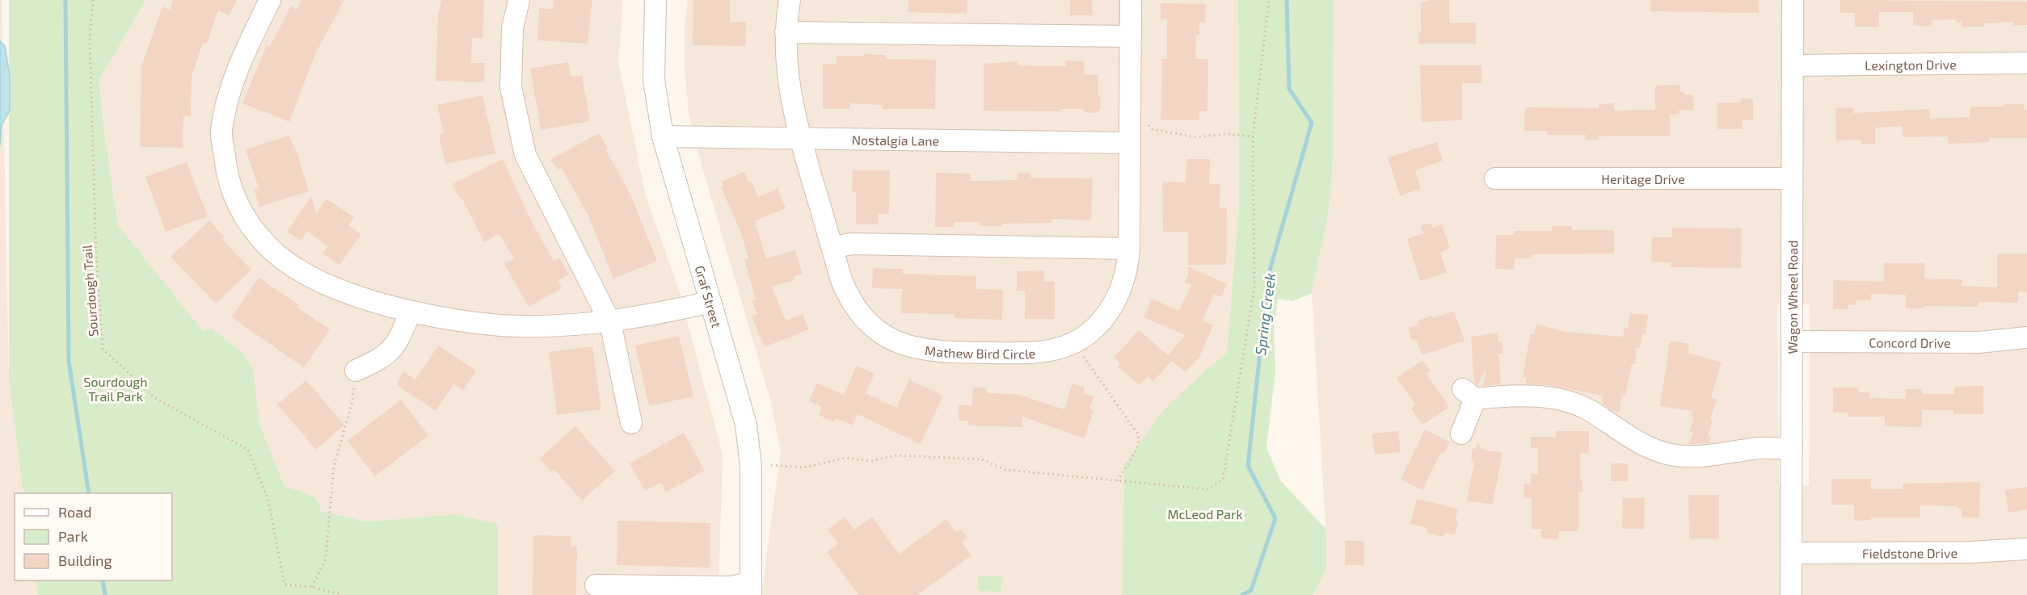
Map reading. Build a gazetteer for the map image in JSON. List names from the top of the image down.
{
  "streets": {
    "street": [
      "Lexington Drive",
      "Nostalgia Lane",
      "Heritage Drive",
      "Graf Street",
      "Wagon Wheel Road",
      "Concord Drive",
      "Mathew Bird Circle",
      "Fieldstone Drive"
    ],
    "path": ["Sourdough Trail"]
  },
  "crossings": [
    ["Lexington Drive", "Wagon Wheel Road"],
    ["Nostalgia Lane", "Graf Street"],
    ["Nostalgia Lane", "Mathew Bird Circle"],
    ["Heritage Drive", "Wagon Wheel Road"],
    ["Wagon Wheel Road", "Concord Drive"],
    ["Wagon Wheel Road", "Fieldstone Drive"]
  ],
  "water": ["Spring Creek"],
  "parks": ["Sourdough Trail Park", "McLeod Park"],
  "legend": ["Road", "Park", "Building"]
}
